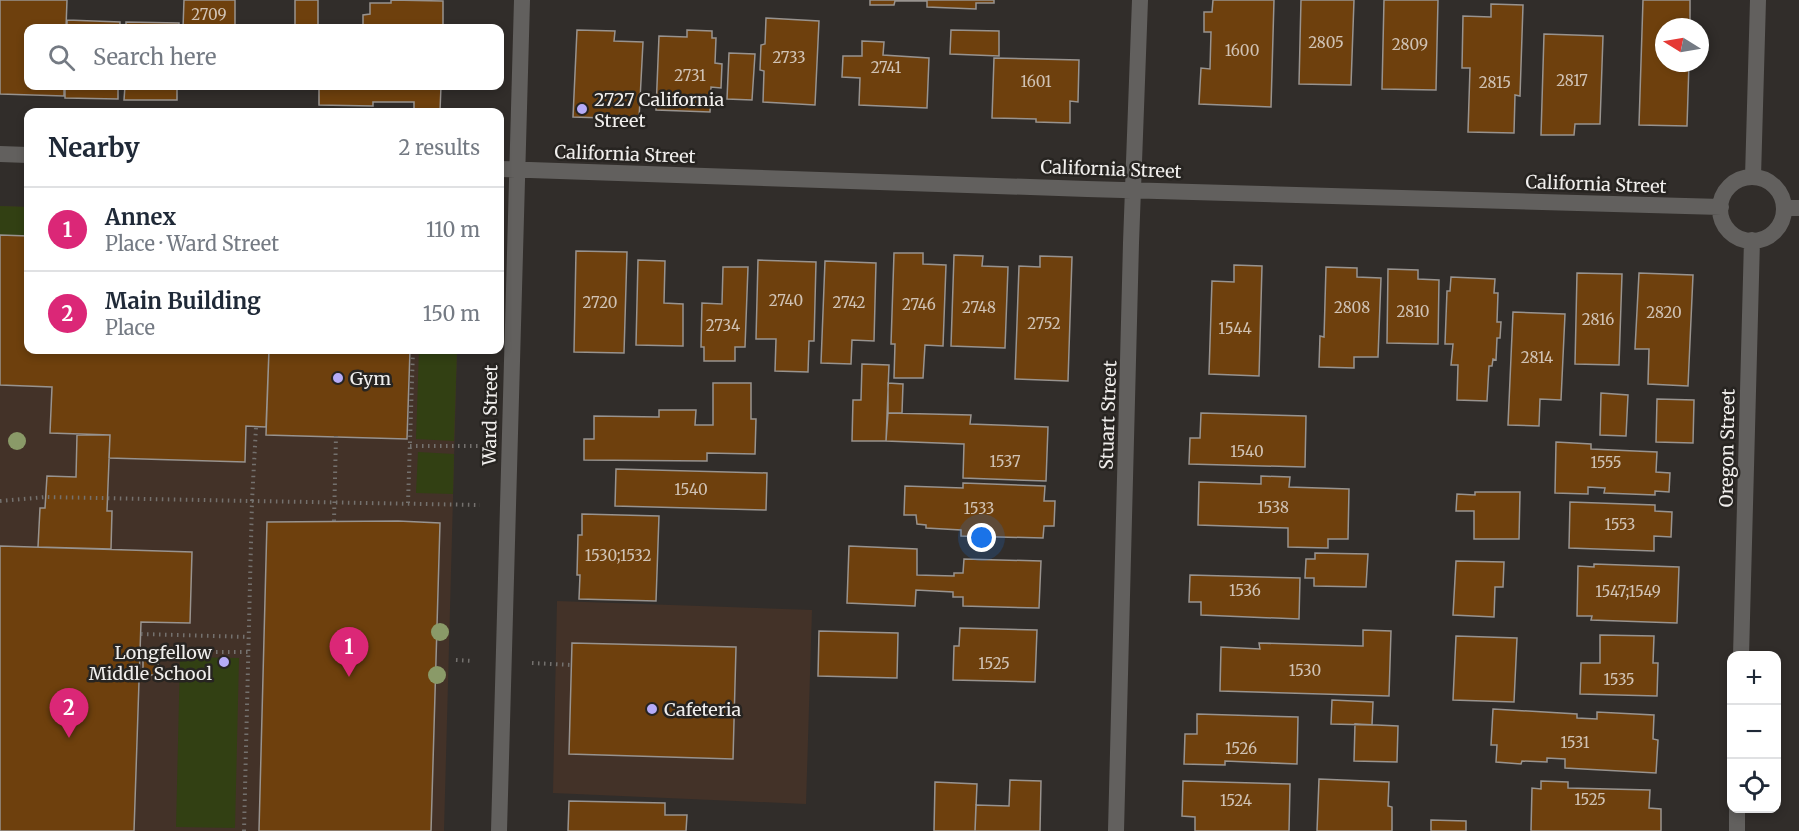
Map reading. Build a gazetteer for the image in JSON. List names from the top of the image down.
{
  "streets": {
    "street": [
      "California Street",
      "Ward Street",
      "Stuart Street",
      "Oregon Street"
    ]
  },
  "crossings": [
    ["California Street", "Ward Street"],
    ["California Street", "Stuart Street"],
    ["California Street", "Oregon Street"]
  ],
  "places": [
    "2727 California Street",
    "Gym",
    "Longfellow Middle School",
    "Cafeteria"
  ],
  "house_numbers": [
    "2709",
    "2805",
    "2809",
    "1600",
    "2733",
    "2741",
    "2731",
    "2817",
    "1601",
    "2815",
    "2740",
    "2720",
    "2742",
    "2746",
    "2748",
    "2808",
    "2810",
    "2820",
    "2816",
    "2752",
    "2734",
    "1544",
    "2814",
    "1540",
    "1537",
    "1555",
    "1540",
    "1538",
    "1533",
    "1553",
    "1530;1532",
    "1536",
    "1547;1549",
    "1525",
    "1530",
    "1535",
    "1531",
    "1526",
    "1525",
    "1524"
  ],
  "north": "left",
  "page": {
    "search": "Search here",
    "heading": ["Nearby", "2 results"],
    "list": [
      {
        "mark": "1",
        "name": "Annex",
        "note": "Place · Ward Street",
        "value": "110 m"
      },
      {
        "mark": "2",
        "name": "Main Building",
        "note": "Place",
        "value": "150 m"
      }
    ],
    "pins": ["1", "2"],
    "map_buttons": ["+", "−"]
  }
}
